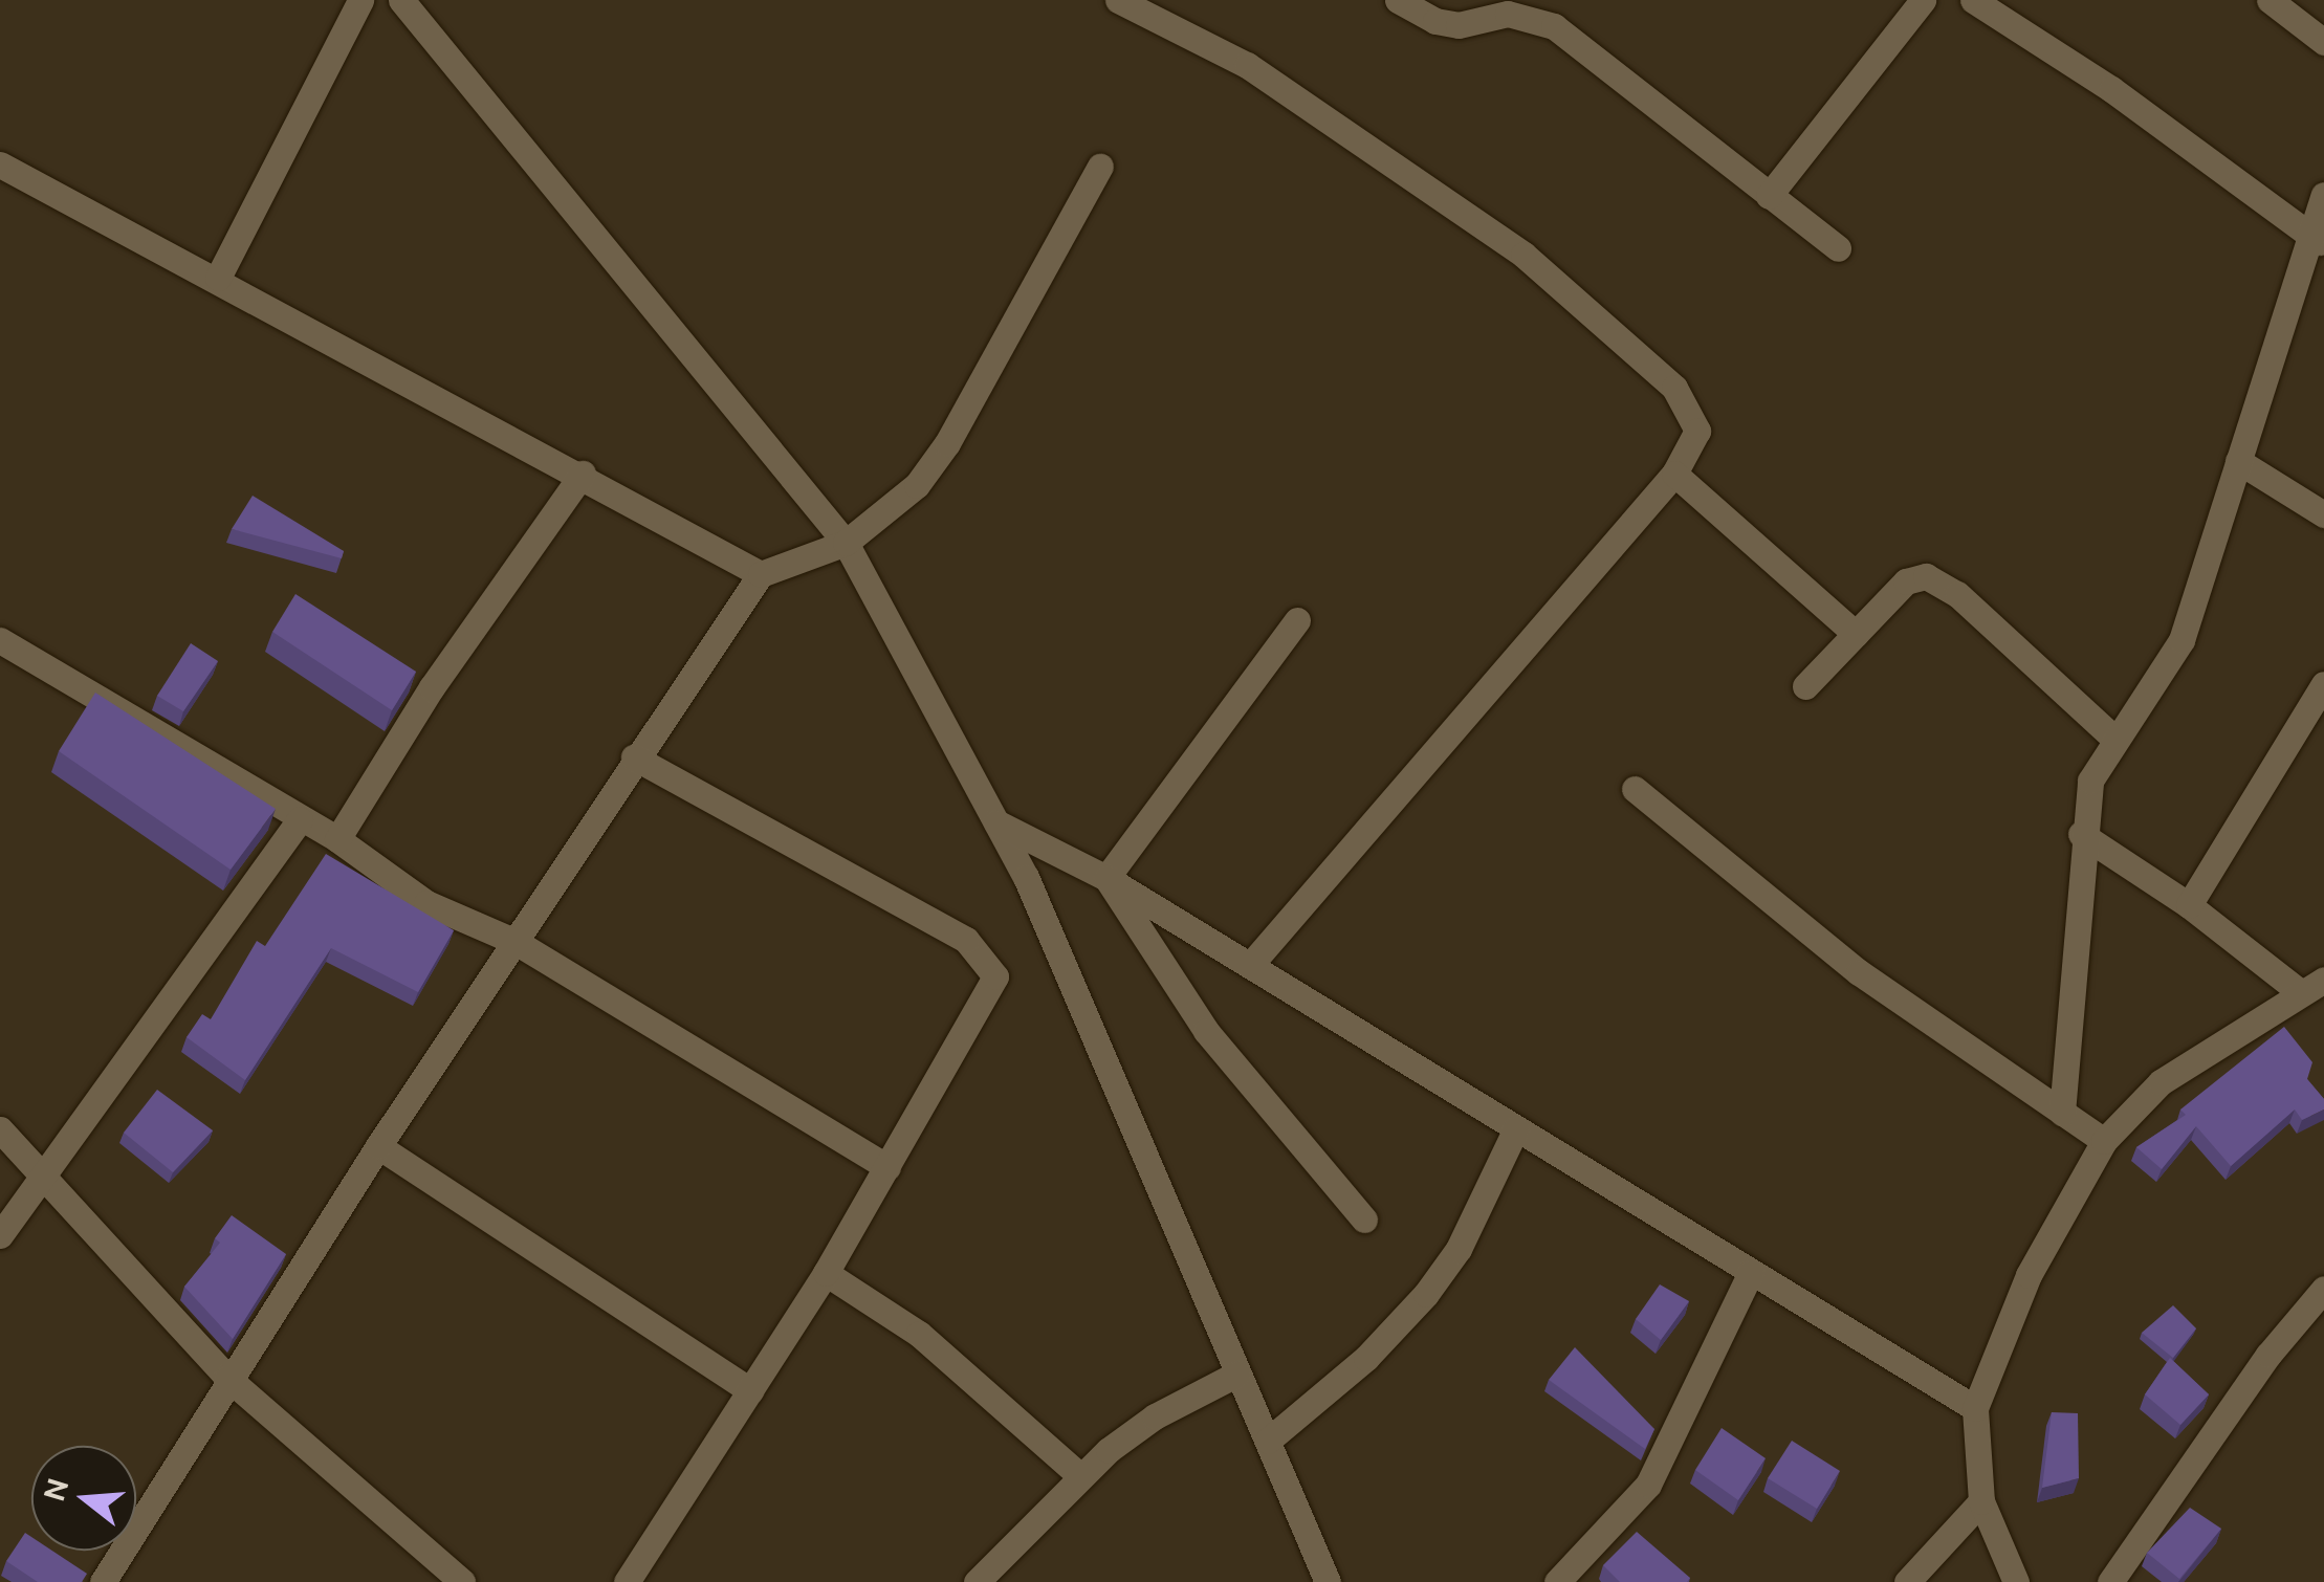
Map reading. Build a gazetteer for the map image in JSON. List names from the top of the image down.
{
  "north": "left"
}
